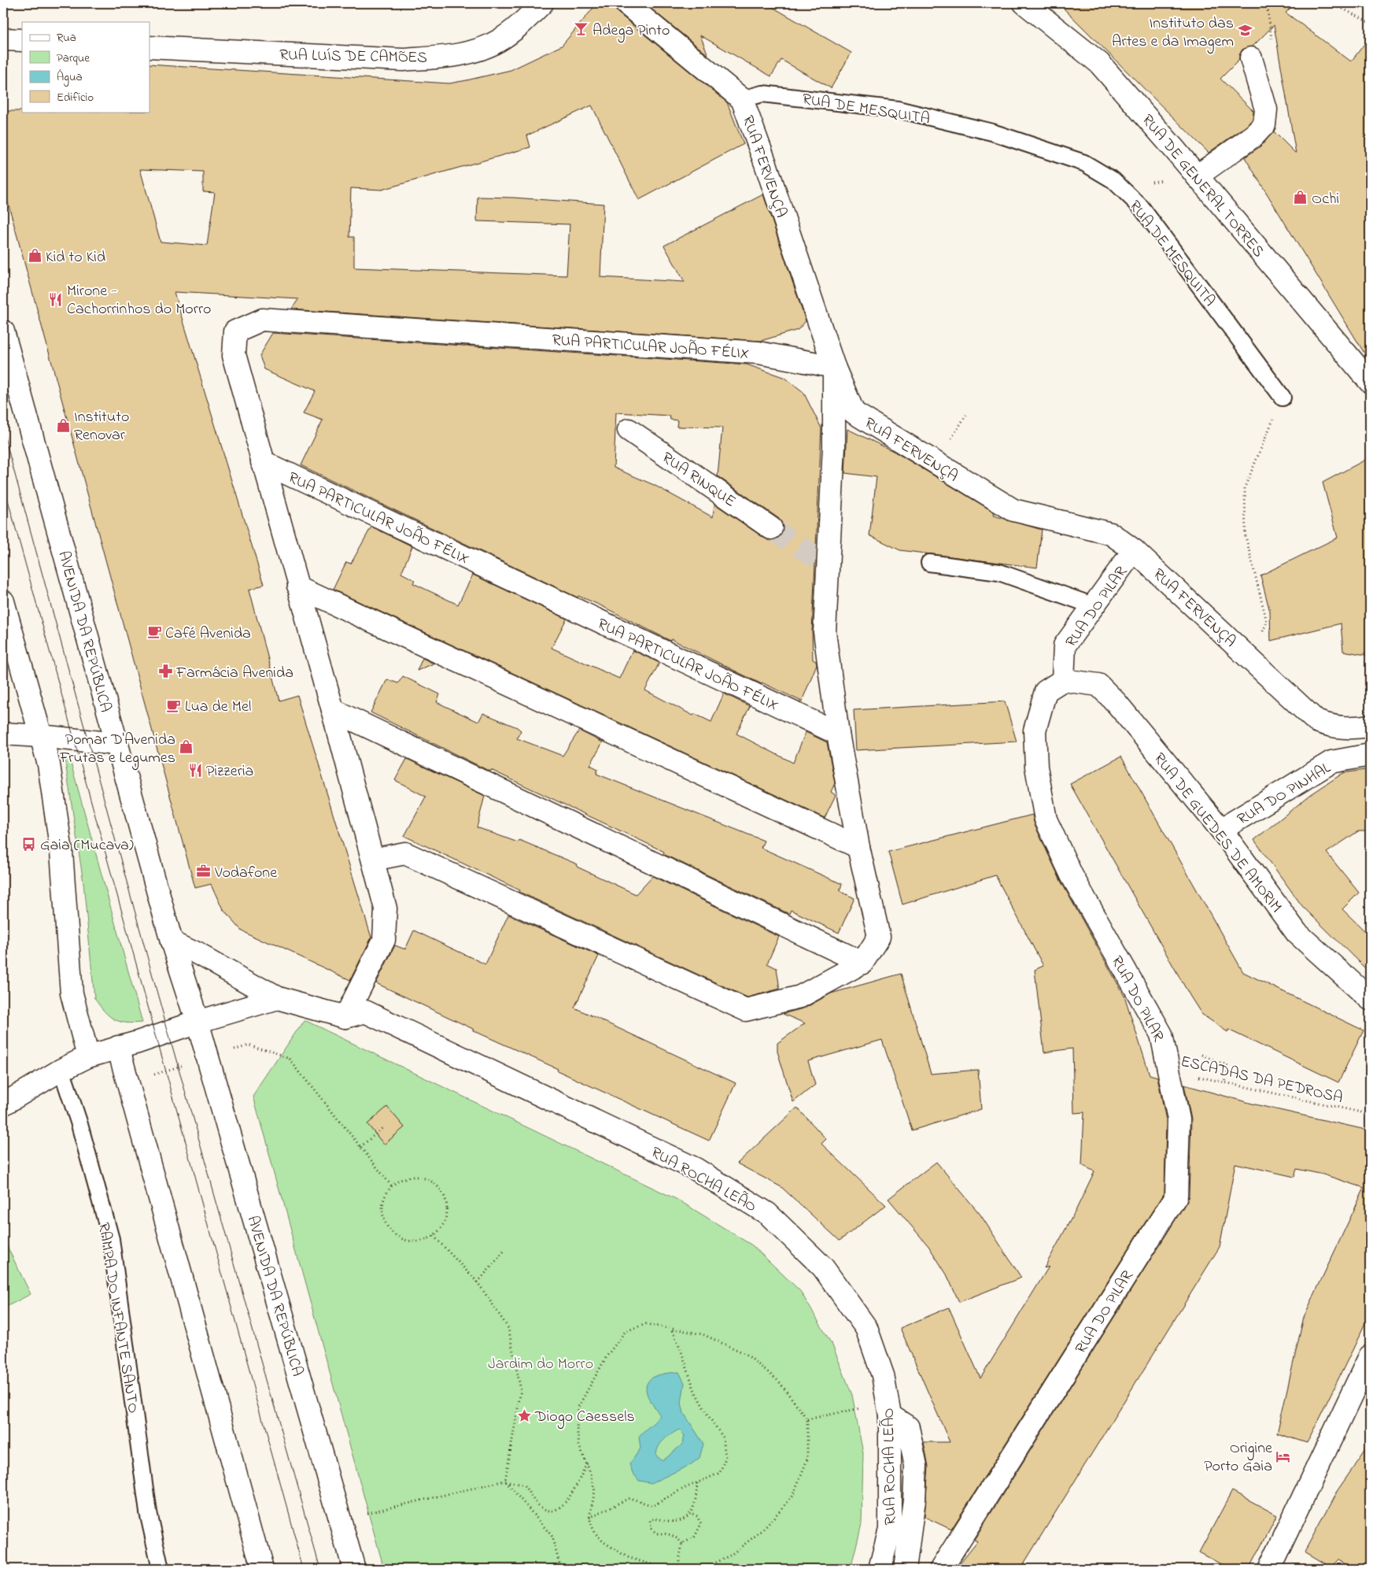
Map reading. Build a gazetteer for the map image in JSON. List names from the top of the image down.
{
  "streets": {
    "street": [
      "RUA LUÍS DE CAMÕES",
      "RUA FERVENÇA",
      "RUA DE GENERAL TORRES",
      "RUA PARTICULAR JOÃO FÉLIX",
      "RUA RINQUE",
      "RUA DO PILAR",
      "AVENIDA DA REPÚBLICA",
      "RUA DO PINHAL",
      "RUA DE GUEDES DE AMORIM",
      "RUA ROCHA LEÃO"
    ],
    "lane": ["RUA DE MESQUITA", "RAMPA DO INFANTE SANTO"],
    "path": ["ESCADAS DA PEDROSA"]
  },
  "crossings": [
    ["RUA DE MESQUITA", "RUA FERVENÇA"],
    ["RUA FERVENÇA", "RUA PARTICULAR JOÃO FÉLIX"],
    ["RUA FERVENÇA", "RUA DO PILAR"],
    ["RUA PARTICULAR JOÃO FÉLIX", "RUA ROCHA LEÃO"],
    ["RUA DO PILAR", "RUA DE GUEDES DE AMORIM"],
    ["RUA DO PILAR", "ESCADAS DA PEDROSA"],
    ["RUA DO PINHAL", "RUA DE GUEDES DE AMORIM"]
  ],
  "parks": ["Jardim do Morro"],
  "places": {
    "bar": ["Adega Pinto"],
    "school or university": ["Instituto das Artes e da Imagem"],
    "shop": [
      "Ochi",
      "Kid to Kid",
      "Instituto Renovar",
      "Pomar D'Avenida Frutas e Legumes"
    ],
    "restaurant": ["Mirone - Cachorrinhos do Morro", "Pizzeria"],
    "cafe": ["Café Avenida", "Lua de Mel"],
    "pharmacy": ["Farmácia Avenida"],
    "bus stop": ["Gaia (Mucava)"],
    "office": ["Vodafone"],
    "place": ["Diogo Caessels"],
    "hotel": ["Origine Porto Gaia"]
  },
  "legend": [
    "Rua",
    "Parque",
    "Água",
    "Edifício"
  ]
}
